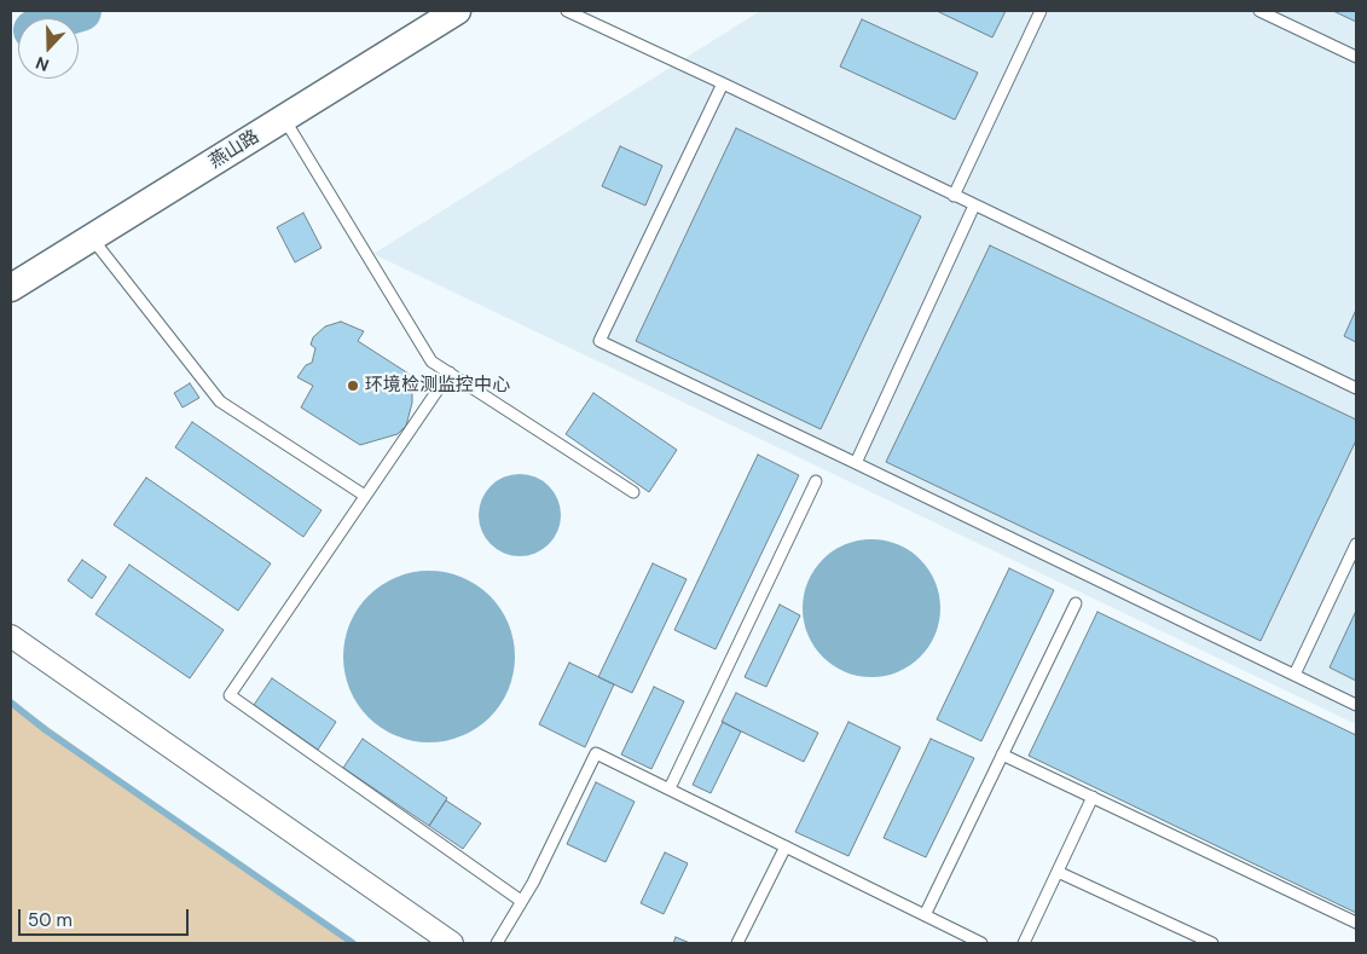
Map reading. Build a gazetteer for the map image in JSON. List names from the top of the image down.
{
  "streets": {
    "street": ["燕山路"]
  },
  "places": ["环境检测监控中心"],
  "scale_bar": "50 m",
  "north": "bottom"
}
